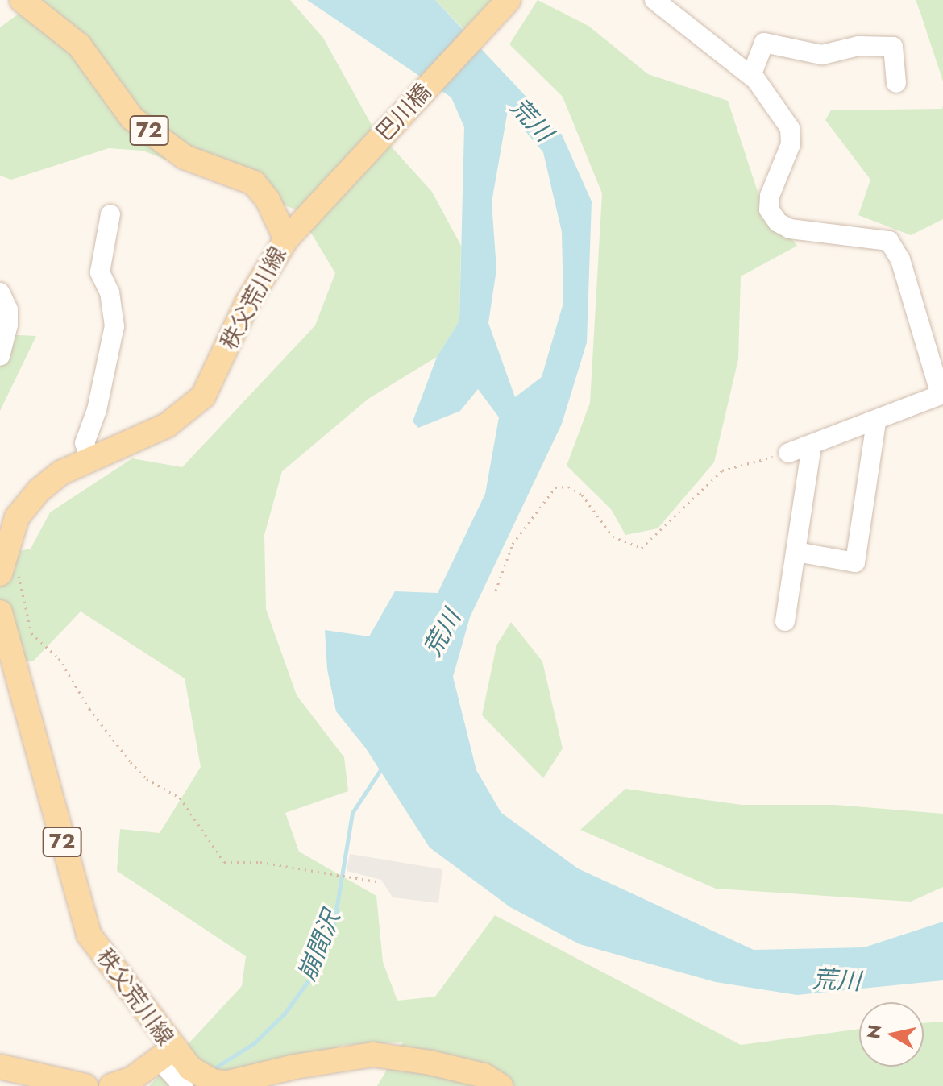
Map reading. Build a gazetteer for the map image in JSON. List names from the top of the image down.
{
  "streets": {
    "main road": ["巴川橋", "72", "秩父荒川線"]
  },
  "crossings": [
    ["巴川橋", "秩父荒川線"]
  ],
  "water": ["荒川", "崩間沢"],
  "north": "left"
}
